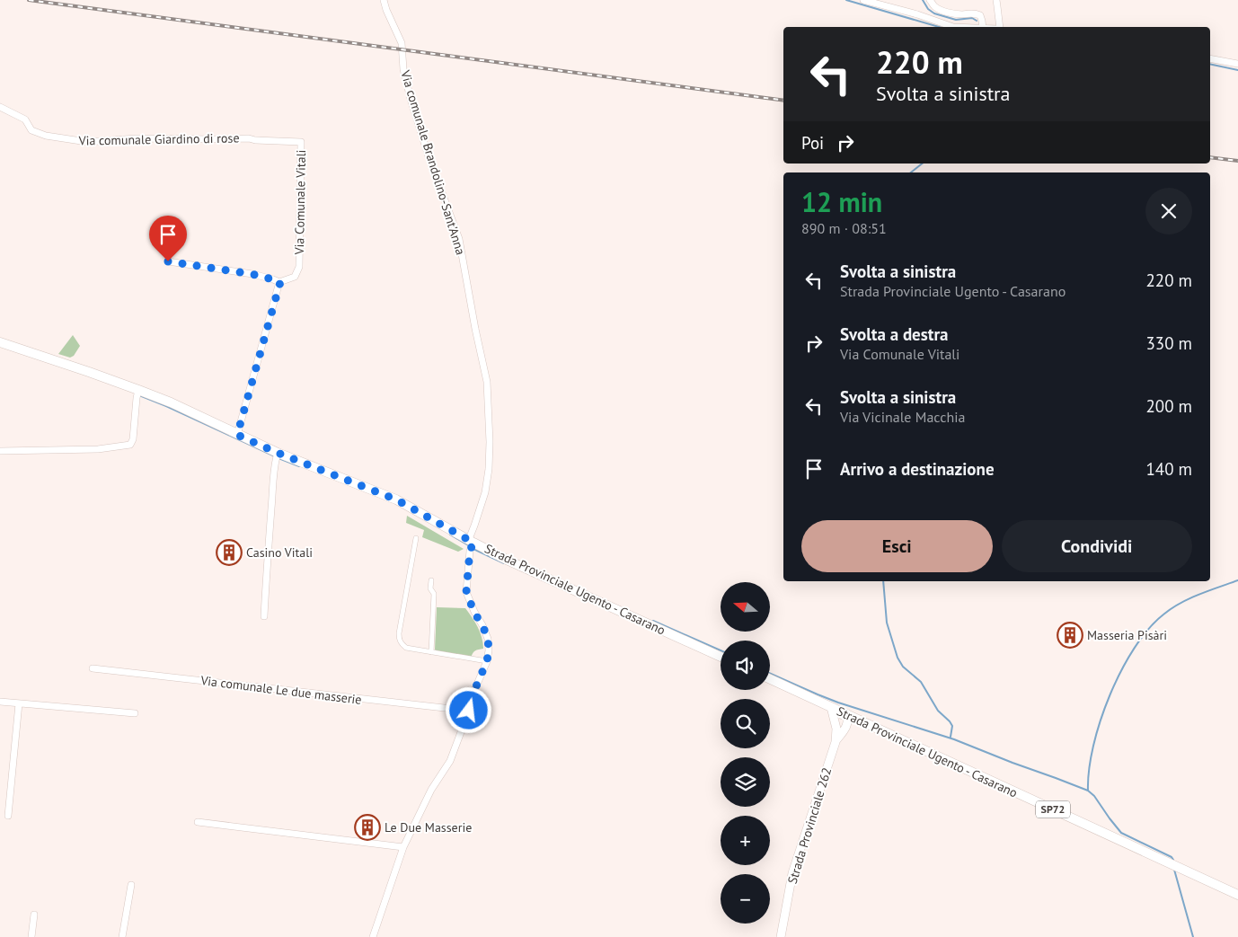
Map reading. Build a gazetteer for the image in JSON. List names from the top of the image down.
{
  "streets": {
    "main road": ["Strada Provinciale Ugento - Casarano", "SP72"],
    "street": [
      "Via comunale Giardino di rose",
      "Via comunale Brandolino-Sant'Anna",
      "Via Comunale Vitali",
      "Via comunale Le due masserie",
      "Strada Provinciale 262"
    ]
  },
  "crossings": [
    ["Via comunale Giardino di rose", "Via Comunale Vitali"],
    ["Via comunale Brandolino-Sant'Anna", "Strada Provinciale Ugento - Casarano"],
    ["Via comunale Brandolino-Sant'Anna", "Via comunale Le due masserie"]
  ],
  "places": {
    "building": ["Casino Vitali", "Masseria Pisàri", "Le Due Masserie"]
  },
  "north": "left",
  "page": {
    "turn": ["220 m", "Svolta a sinistra"],
    "then": "Poi",
    "heading": ["12 min", "890 m · 08:51"],
    "list": [
      {
        "name": "Svolta a sinistra",
        "note": "Strada Provinciale Ugento - Casarano",
        "value": "220 m"
      },
      {
        "name": "Svolta a destra",
        "note": "Via Comunale Vitali",
        "value": "330 m"
      },
      {
        "name": "Svolta a sinistra",
        "note": "Via Vicinale Macchia",
        "value": "200 m"
      },
      {
        "name": "Arrivo a destinazione",
        "value": "140 m"
      }
    ],
    "buttons": ["Esci", "Condividi"],
    "map_buttons": ["+", "−"]
  }
}
